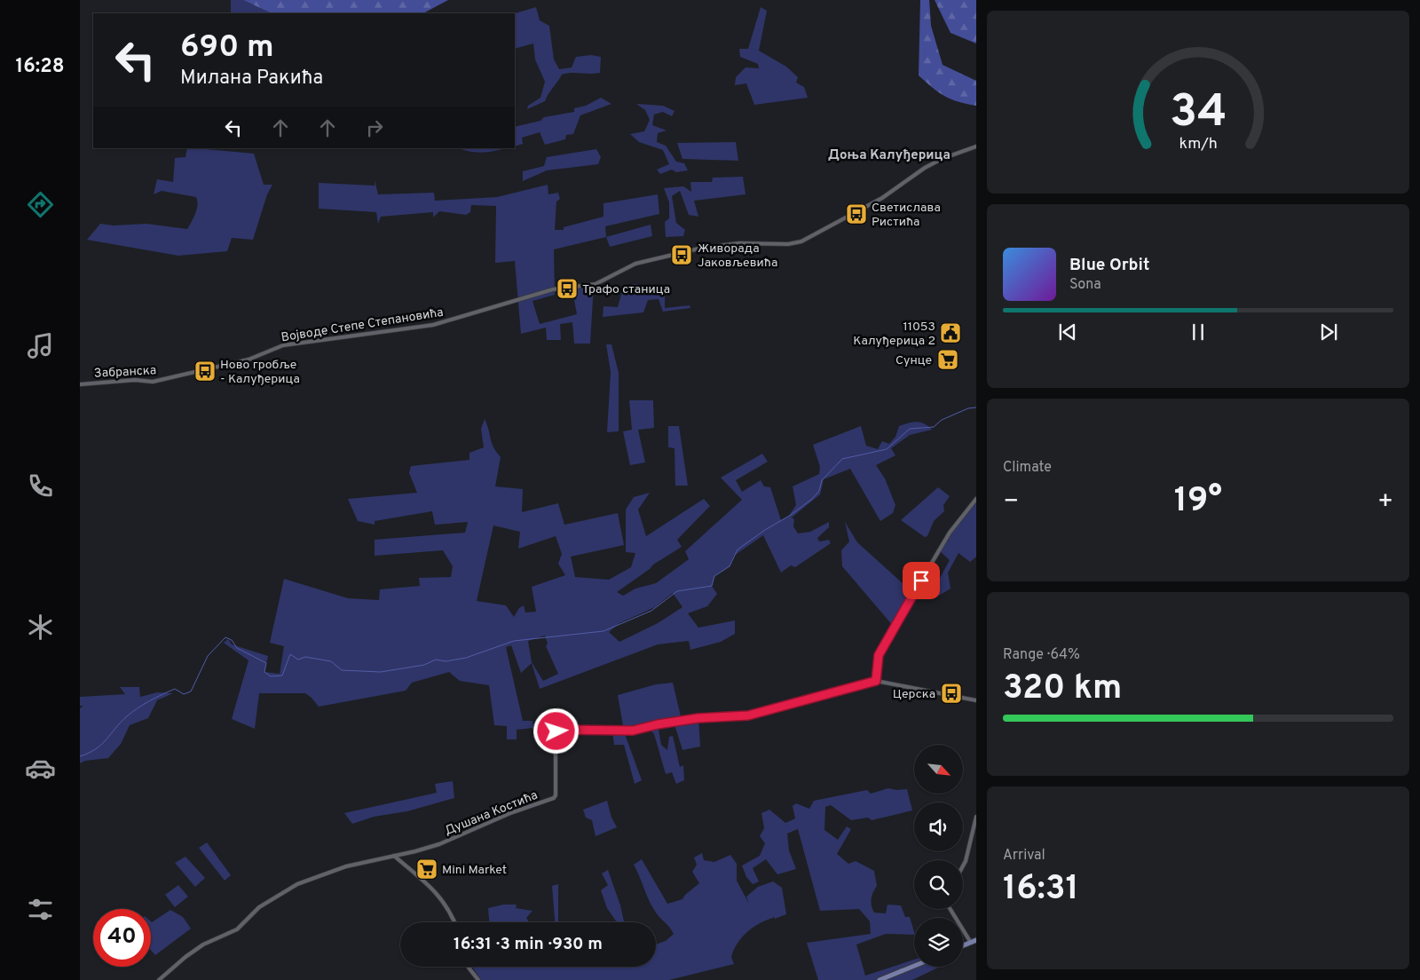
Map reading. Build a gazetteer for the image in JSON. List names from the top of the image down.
{
  "streets": {
    "street": ["Војводе Степе Степановића", "Забранска", "Душана Костића"]
  },
  "crossings": [
    ["Војводе Степе Степановића", "Забранска"]
  ],
  "districts": ["Доња Калуђерица"],
  "places": {
    "bus stop": [
      "Светислава Ристића",
      "Живорада Јаковљевића",
      "Трафо станица",
      "Ново гробље - Калуђерица",
      "Церска"
    ],
    "public building": ["11053 Калуђерица 2"],
    "supermarket": ["Сунце", "Mini Market"]
  },
  "north": "bottom right",
  "page": {
    "tabs": "16:28",
    "turn": ["690 m", "Милана Ракића"],
    "song": ["Blue Orbit", "Sona"],
    "tile": [
      "Climate",
      ["Range · 64%", "320 km"],
      ["Arrival", "16:31"]
    ],
    "heat": ["−", "19°", "+"],
    "limit": "40",
    "trip": "16:31 · 3 min · 930 m",
    "gauge": ["34", "km/h"]
  }
}
